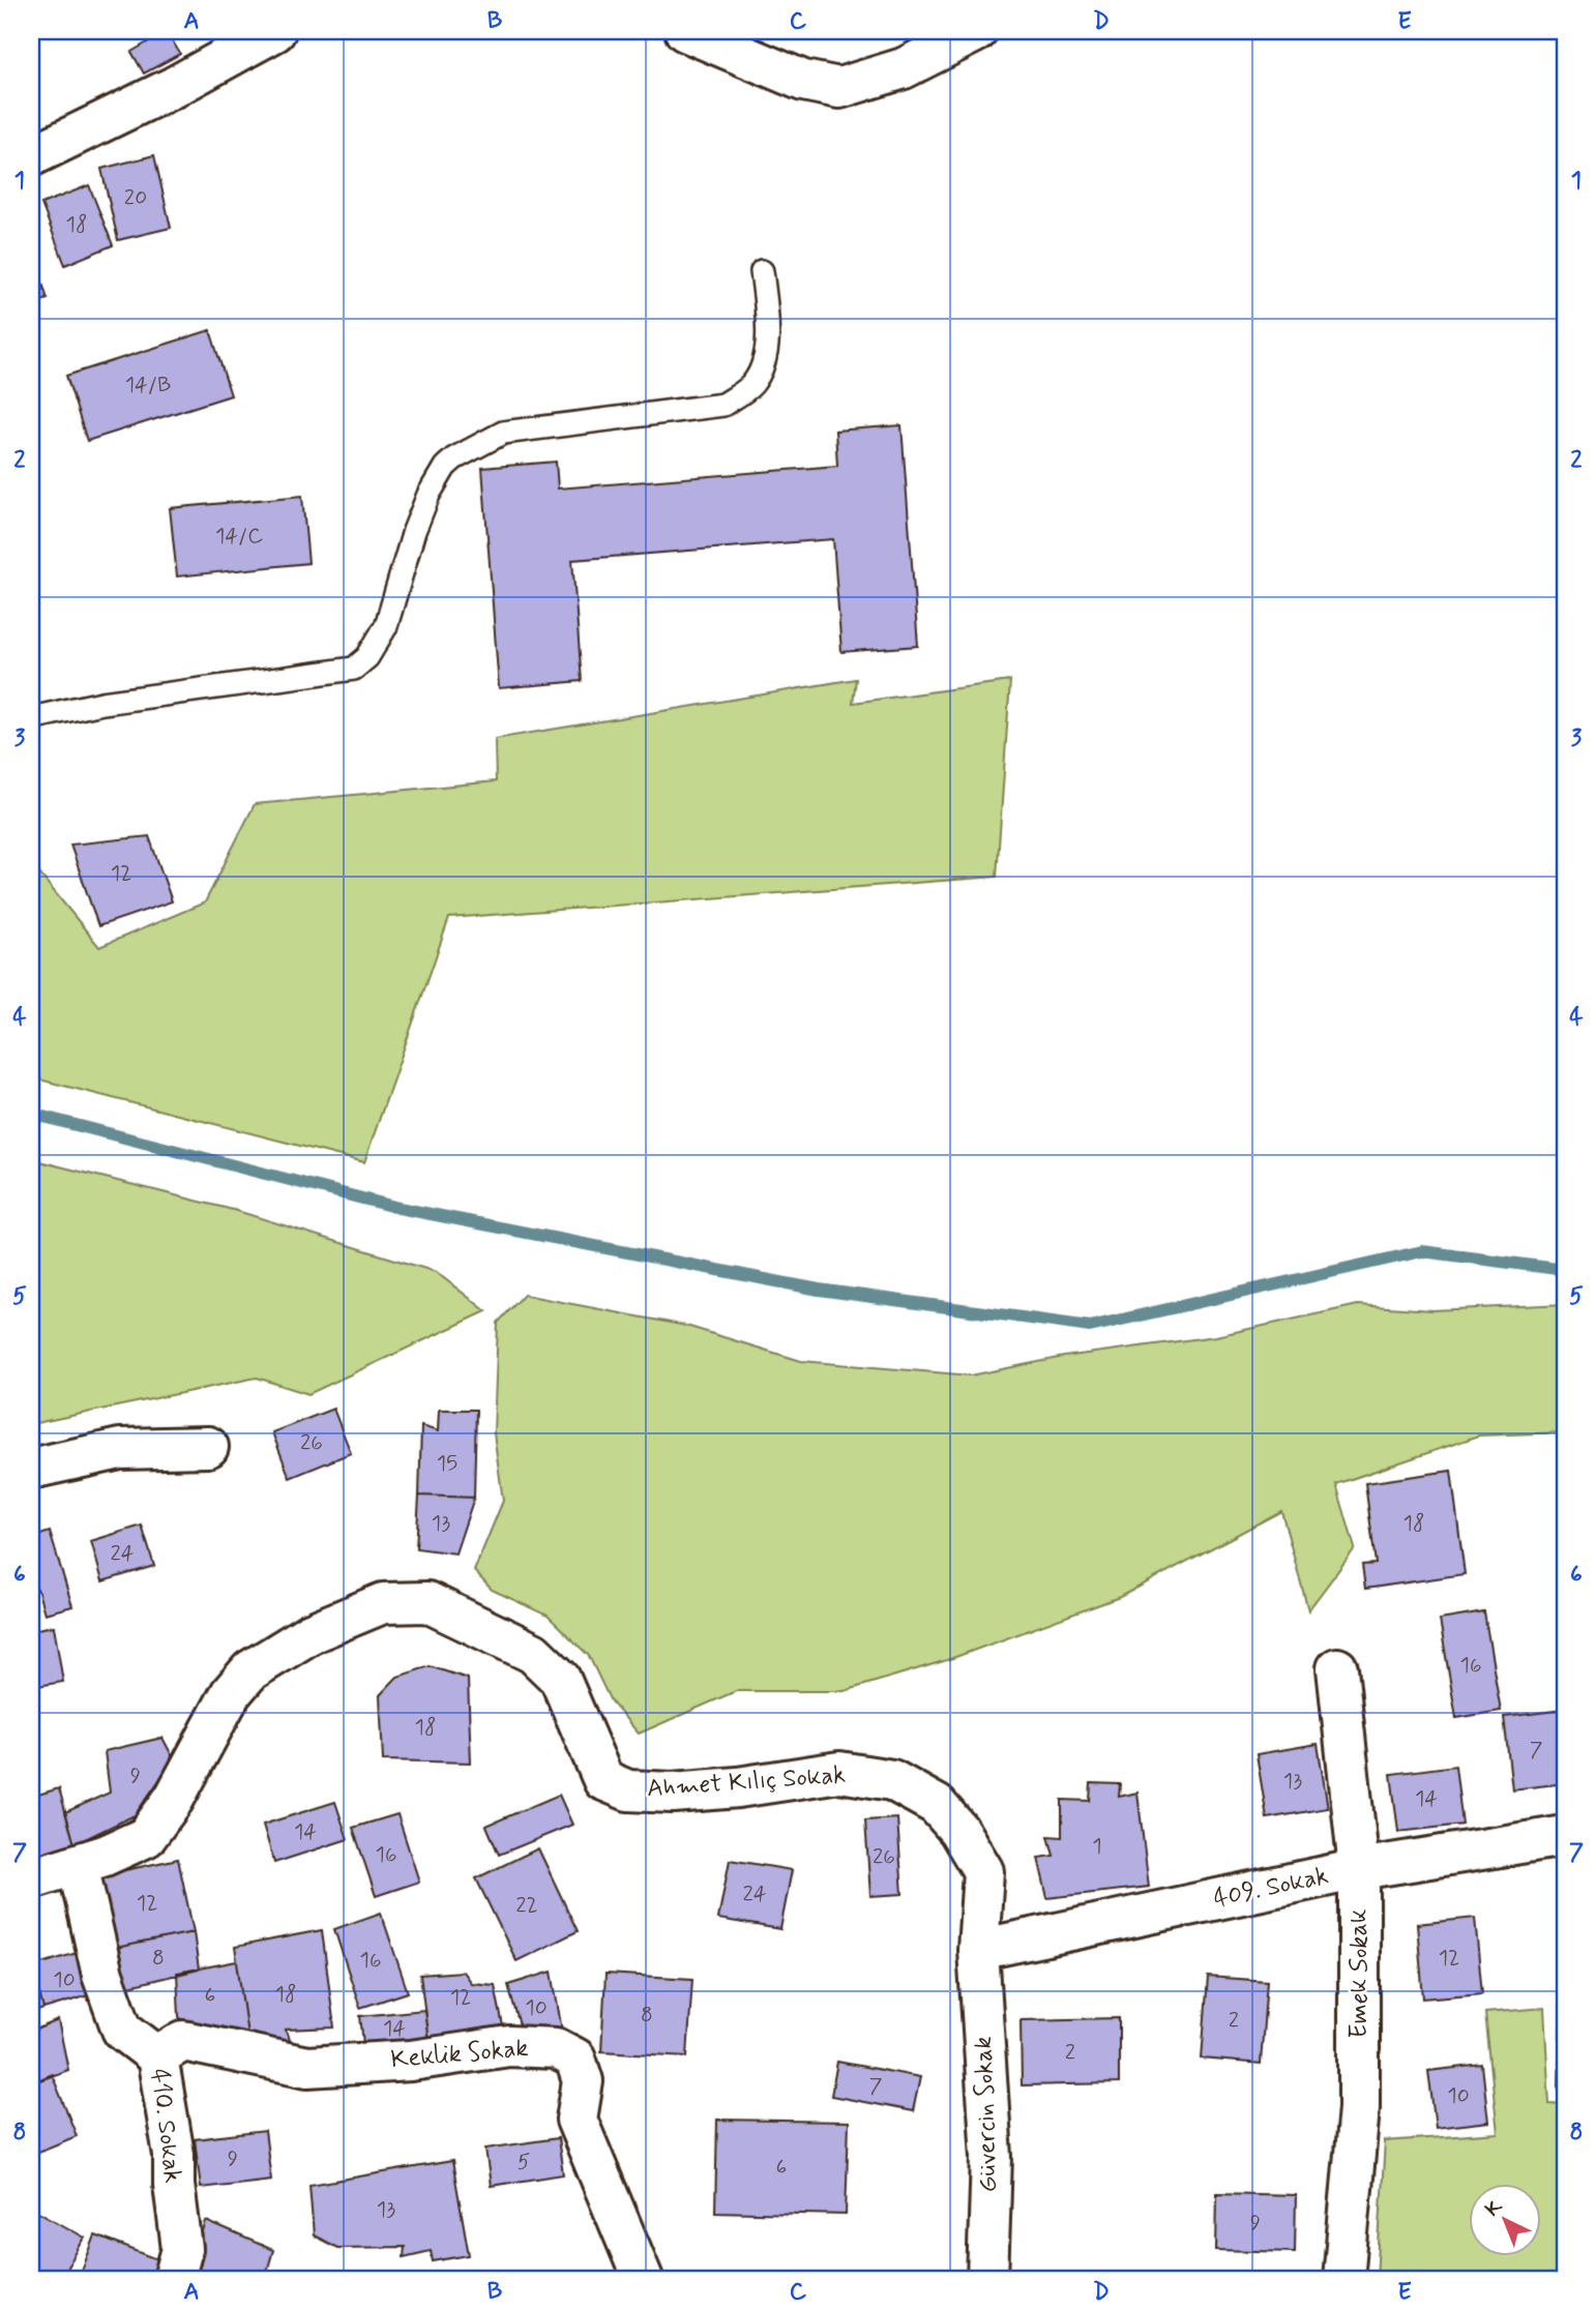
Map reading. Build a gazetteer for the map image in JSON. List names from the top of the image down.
{
  "streets": {
    "street": [
      "Ahmet Kılıç Sokak",
      "409. Sokak",
      "Emek Sokak",
      "Keklik Sokak",
      "Güvercin Sokak",
      "410. Sokak"
    ]
  },
  "crossings": [
    ["Ahmet Kılıç Sokak", "409. Sokak"],
    ["Ahmet Kılıç Sokak", "Güvercin Sokak"],
    ["Ahmet Kılıç Sokak", "410. Sokak"],
    ["409. Sokak", "Emek Sokak"],
    ["409. Sokak", "Güvercin Sokak"],
    ["Keklik Sokak", "410. Sokak"]
  ],
  "house_numbers": [
    "20",
    "18",
    "14/B",
    "14/C",
    "12",
    "26",
    "15",
    "13",
    "18",
    "24",
    "16",
    "18",
    "7",
    "9",
    "13",
    "14",
    "14",
    "1",
    "16",
    "26",
    "24",
    "12",
    "22",
    "8",
    "12",
    "16",
    "10",
    "18",
    "6",
    "12",
    "10",
    "8",
    "2",
    "14",
    "2",
    "7",
    "10",
    "9",
    "5",
    "6",
    "13",
    "9"
  ],
  "north": "top left",
  "grid": {
    "columns": [
      "A",
      "B",
      "C",
      "D",
      "E"
    ],
    "rows": [
      "1",
      "2",
      "3",
      "4",
      "5",
      "6",
      "7",
      "8"
    ]
  }
}
